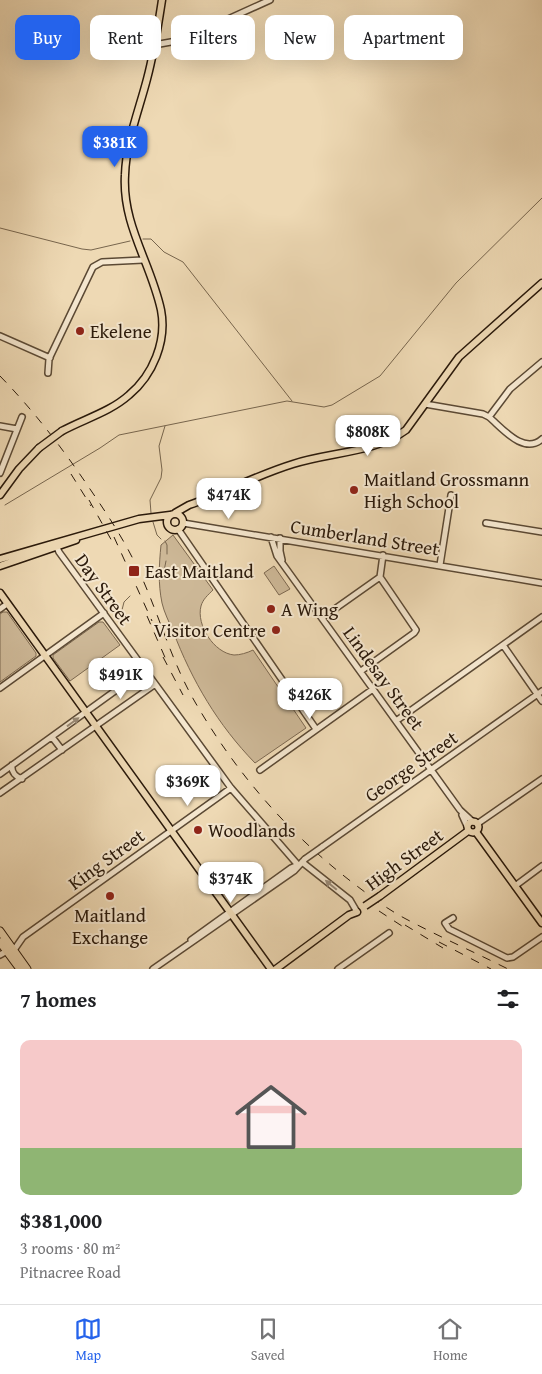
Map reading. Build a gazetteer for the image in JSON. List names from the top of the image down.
{
  "streets": {
    "main road": ["Lindesay Street", "High Street"],
    "street": [
      "Cumberland Street",
      "Day Street",
      "George Street",
      "King Street"
    ]
  },
  "crossings": [
    ["Cumberland Street", "Lindesay Street"],
    ["Day Street", "George Street"],
    ["Day Street", "King Street"],
    ["Day Street", "High Street"],
    ["Lindesay Street", "George Street"],
    ["Lindesay Street", "High Street"]
  ],
  "places": {
    "other": [
      "Ekelene",
      "Maitland Grossmann High School",
      "A Wing",
      "Visitor Centre",
      "Woodlands",
      "Maitland Exchange"
    ],
    "transit": ["East Maitland"]
  },
  "page": {
    "chip": [
      "Buy",
      "Rent",
      "Filters",
      "New",
      "Apartment"
    ],
    "price": [
      "$381K",
      "$808K",
      "$474K",
      "$491K",
      "$426K",
      "$369K",
      "$374K"
    ],
    "heading": "7 homes",
    "list": [
      {
        "name": "$381,000",
        "note": "3 rooms · 80 m² · Pitnacree Road"
      }
    ],
    "tabs": ["Map", "Saved", "Home"]
  }
}
